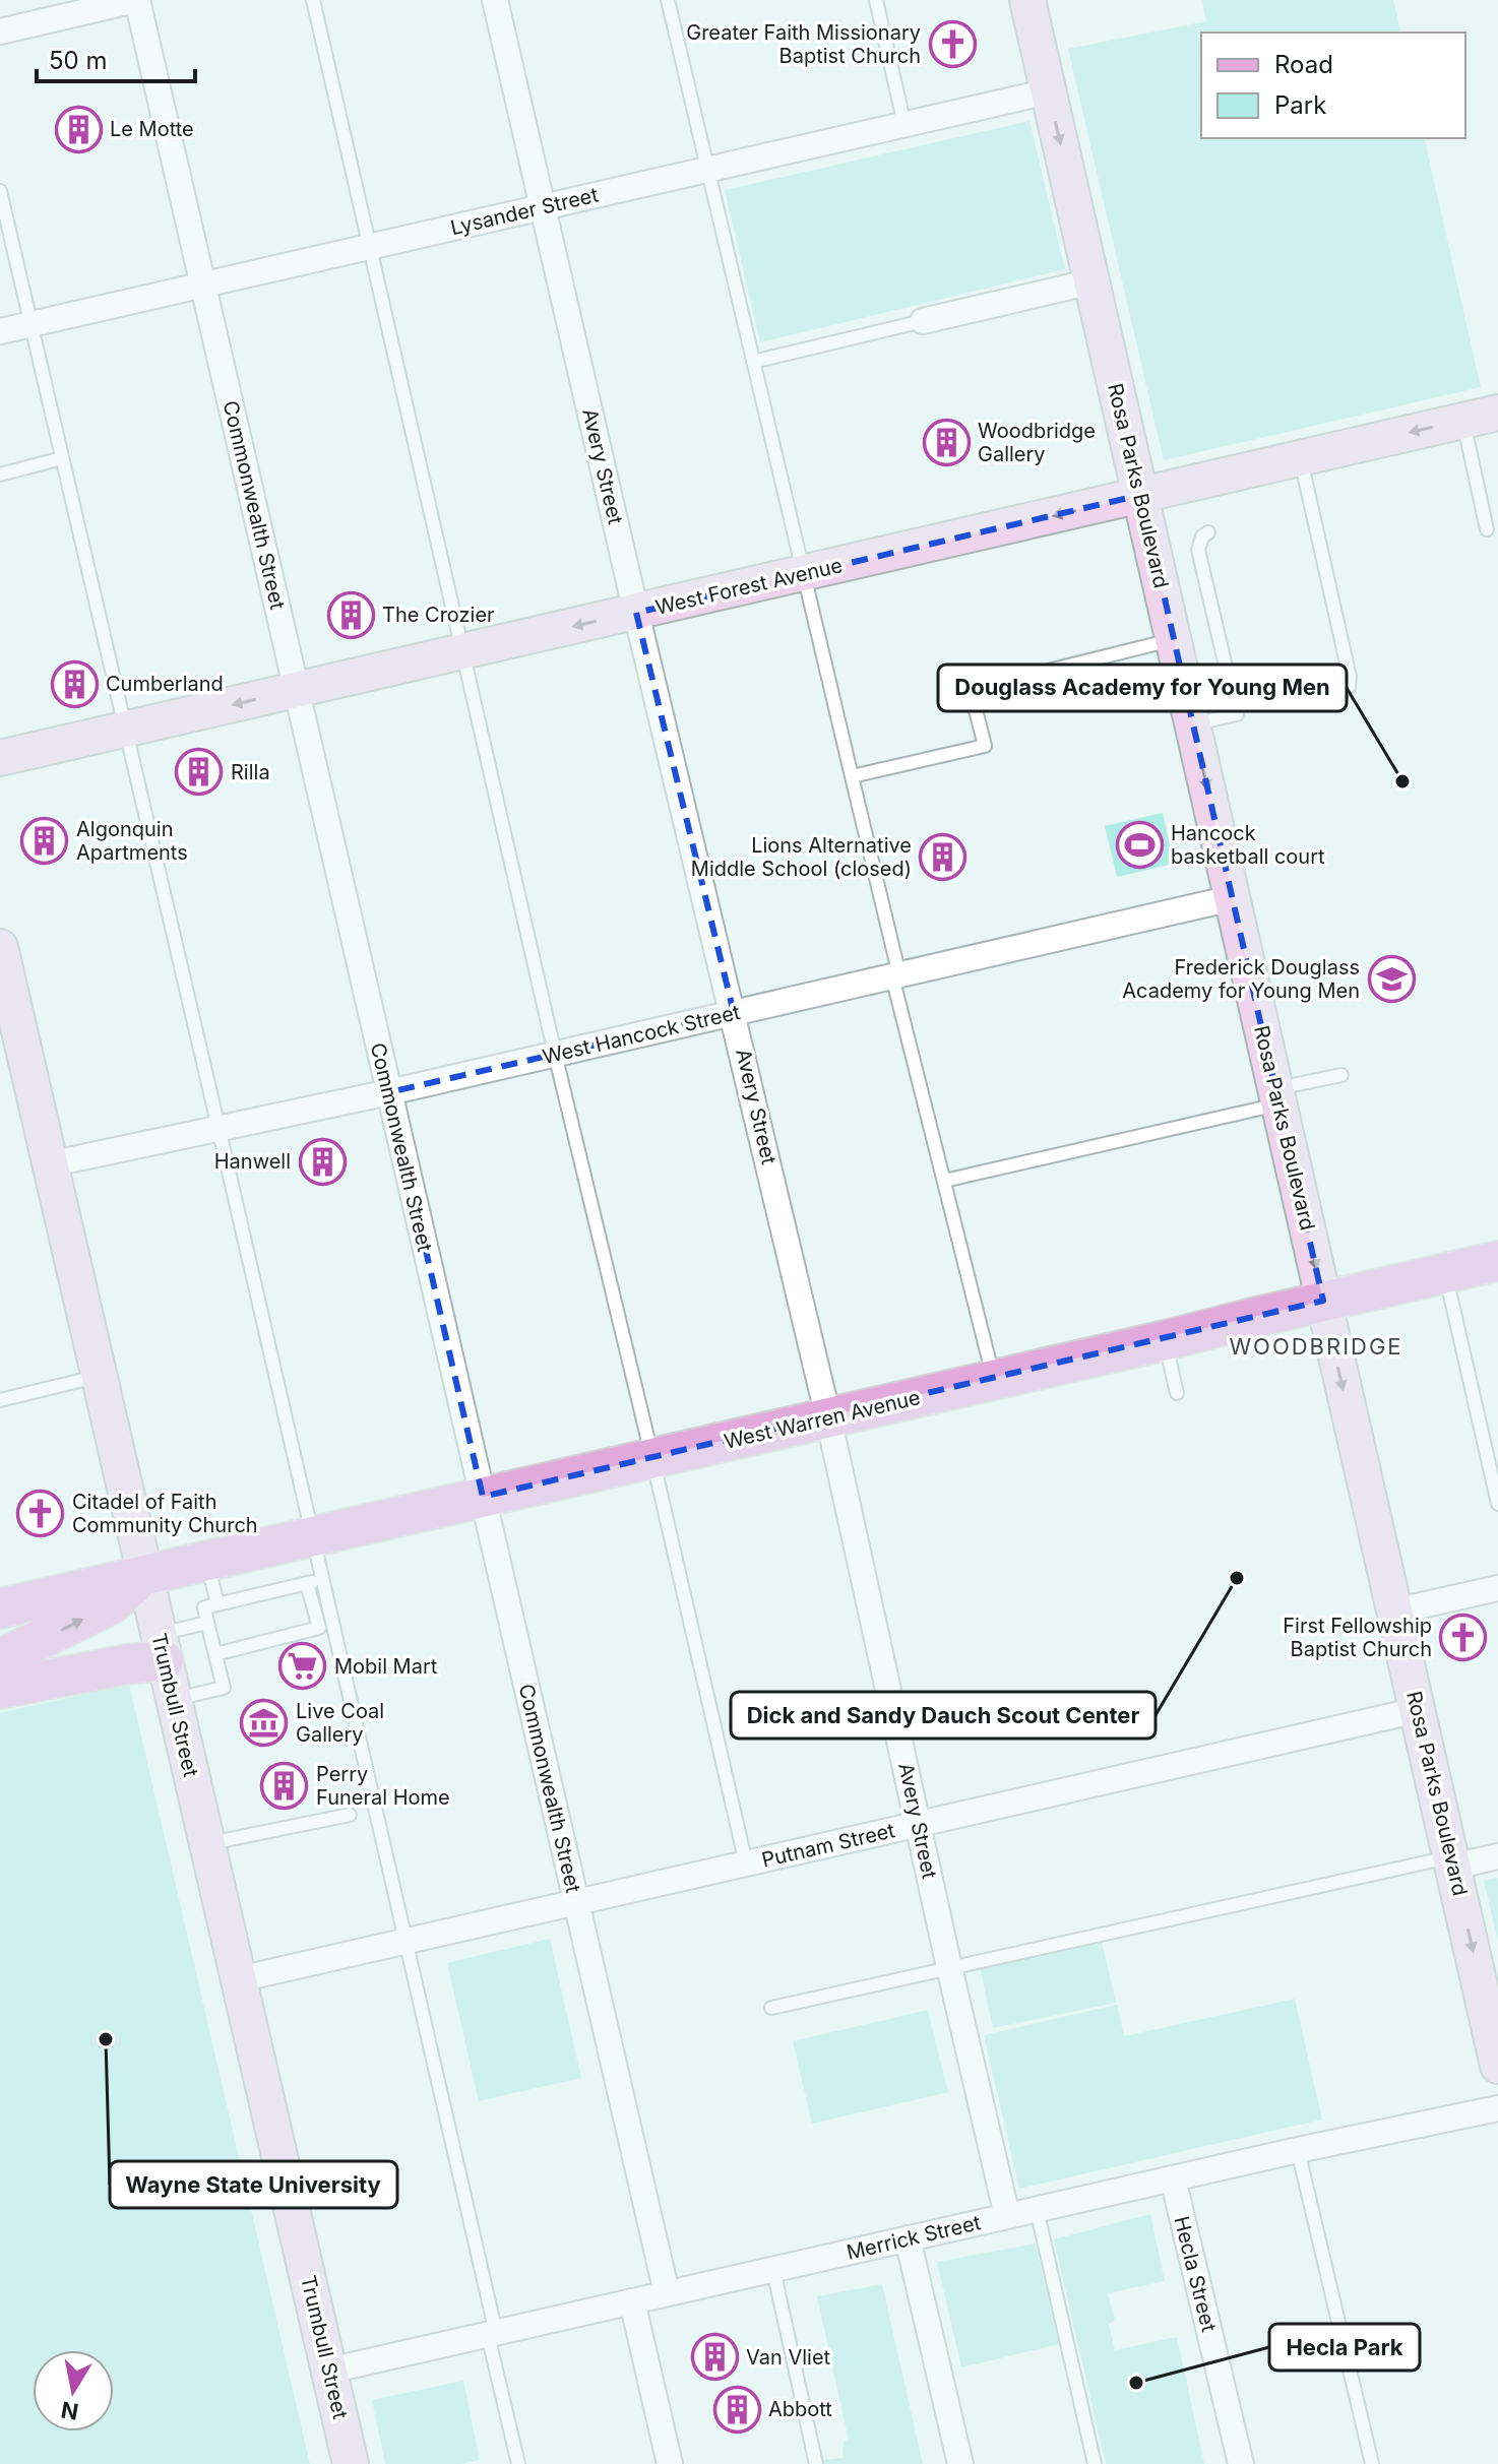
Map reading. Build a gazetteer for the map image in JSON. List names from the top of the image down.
{
  "streets": {
    "main road": ["West Warren Avenue"],
    "street": [
      "Lysander Street",
      "Avery Street",
      "Rosa Parks Boulevard",
      "Commonwealth Street",
      "West Forest Avenue",
      "West Hancock Street",
      "Trumbull Street",
      "Putnam Street",
      "Merrick Street",
      "Hecla Street"
    ]
  },
  "crossings": [
    ["Lysander Street", "Avery Street"],
    ["Lysander Street", "Rosa Parks Boulevard"],
    ["Lysander Street", "Commonwealth Street"],
    ["Avery Street", "West Forest Avenue"],
    ["Avery Street", "West Hancock Street"],
    ["Avery Street", "West Warren Avenue"],
    ["Avery Street", "Putnam Street"],
    ["Avery Street", "Merrick Street"],
    ["Rosa Parks Boulevard", "West Forest Avenue"],
    ["Rosa Parks Boulevard", "West Hancock Street"],
    ["Rosa Parks Boulevard", "West Warren Avenue"],
    ["Rosa Parks Boulevard", "Putnam Street"],
    ["Commonwealth Street", "West Forest Avenue"],
    ["Commonwealth Street", "West Hancock Street"],
    ["Commonwealth Street", "West Warren Avenue"],
    ["Commonwealth Street", "Putnam Street"],
    ["Commonwealth Street", "Merrick Street"],
    ["West Hancock Street", "Trumbull Street"],
    ["West Warren Avenue", "Trumbull Street"],
    ["Trumbull Street", "Putnam Street"],
    ["Trumbull Street", "Merrick Street"],
    ["Merrick Street", "Hecla Street"]
  ],
  "one_way": ["Rosa Parks Boulevard", "West Forest Avenue"],
  "districts": ["WOODBRIDGE"],
  "places": {
    "church": ["Greater Faith Missionary Baptist Church", "Citadel of Faith Community Church", "First Fellowship Baptist Church"],
    "building": [
      "Le Motte",
      "Woodbridge Gallery",
      "The Crozier",
      "Cumberland",
      "Rilla",
      "Algonquin Apartments",
      "Lions Alternative Middle School (closed)",
      "Hanwell",
      "Perry Funeral Home",
      "Van Vliet",
      "Abbott"
    ],
    "other": [
      "Douglass Academy for Young Men",
      "Dick and Sandy Dauch Scout Center",
      "Wayne State University",
      "Hecla Park"
    ],
    "sports": ["Hancock basketball court"],
    "school or university": ["Frederick Douglass Academy for Young Men"],
    "supermarket": ["Mobil Mart"],
    "museum": ["Live Coal Gallery"]
  },
  "legend": ["Road", "Park"],
  "scale_bar": "50 m",
  "north": "bottom"
}
